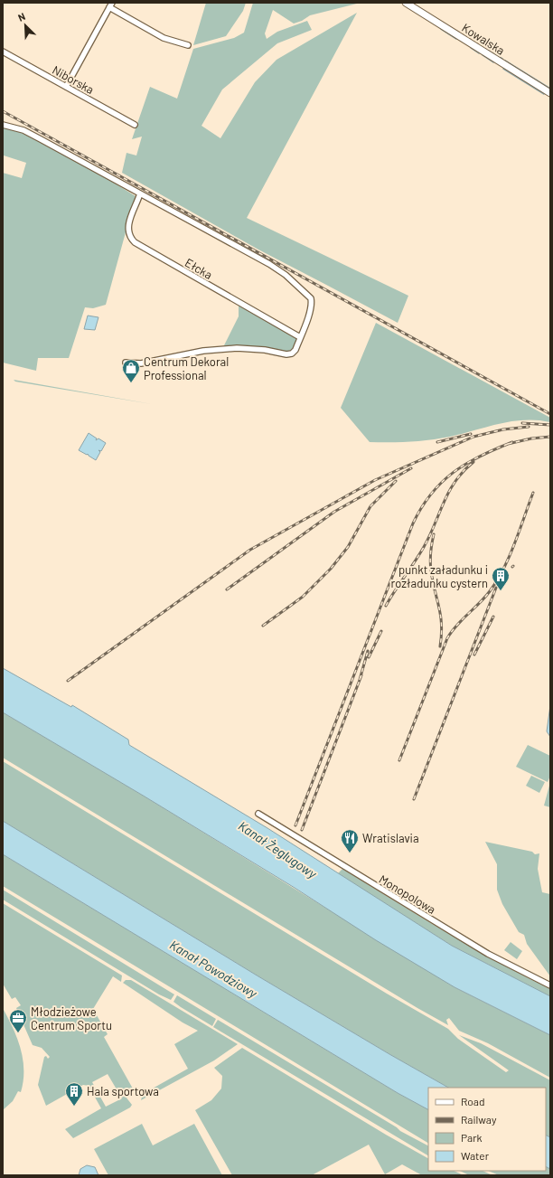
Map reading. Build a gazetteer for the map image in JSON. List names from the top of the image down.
{
  "streets": {
    "street": [
      "Kowalska",
      "Niborska",
      "Ełcka",
      "Monopolowa"
    ]
  },
  "water": ["Kanał Żeglugowy", "Kanał Powodziowy"],
  "places": {
    "shop": ["Centrum Dekoral Professional"],
    "building": ["punkt załadunku i rozładunku cystern", "Hala sportowa"],
    "restaurant": ["Wratislavia"],
    "office": ["Młodzieżowe Centrum Sportu"]
  },
  "legend": [
    "Road",
    "Railway",
    "Park",
    "Water"
  ],
  "north": "top left"
}
